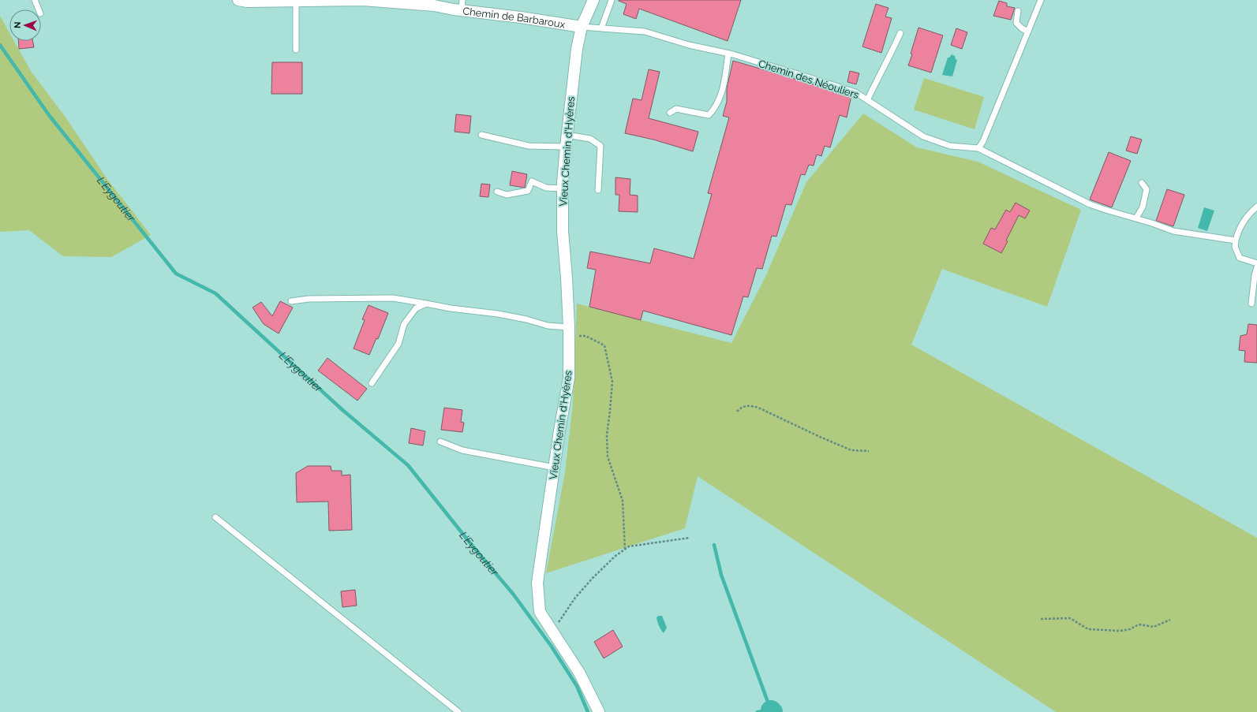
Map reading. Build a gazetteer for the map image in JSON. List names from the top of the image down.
{
  "streets": {
    "street": ["Chemin de Barbaroux", "Vieux Chemin d'Hyères"],
    "lane": ["Chemin des Néouliers"]
  },
  "crossings": [
    ["Chemin de Barbaroux", "Chemin des Néouliers"],
    ["Chemin de Barbaroux", "Vieux Chemin d'Hyères"],
    ["Chemin des Néouliers", "Vieux Chemin d'Hyères"]
  ],
  "water": ["L'Eygoutier"],
  "north": "left"
}
